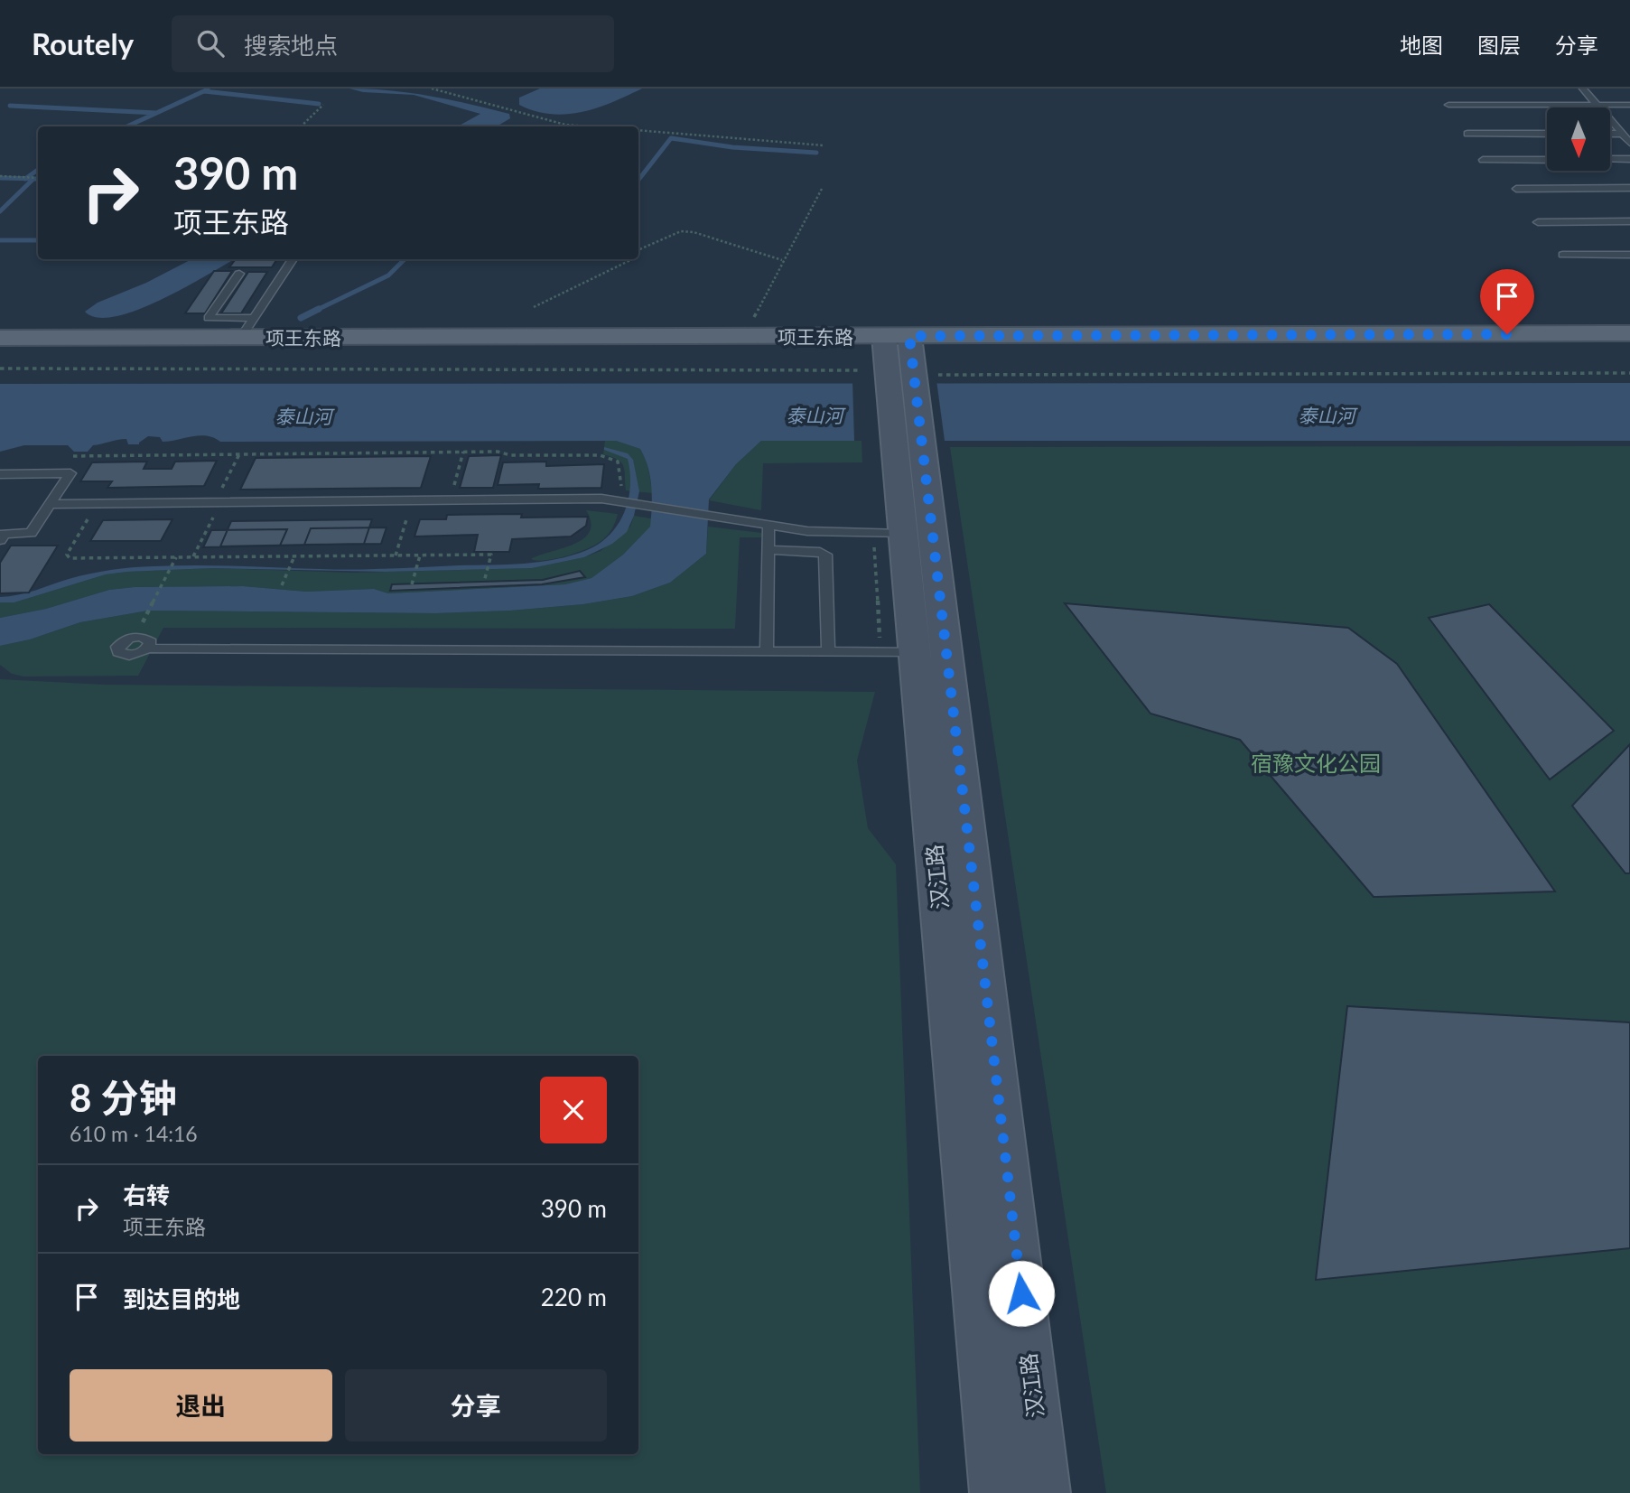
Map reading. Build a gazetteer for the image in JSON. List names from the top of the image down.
{
  "streets": {
    "main road": ["项王东路"],
    "street": ["汉江路"]
  },
  "crossings": [
    ["项王东路", "汉江路"]
  ],
  "water": ["泰山河"],
  "parks": ["宿豫文化公园"],
  "north": "bottom",
  "page": {
    "header": "Routely",
    "search": "搜索地点",
    "nav": ["地图", "图层", "分享"],
    "turn": ["390 m", "项王东路"],
    "heading": ["8 分钟", "610 m · 14:16"],
    "list": [
      {
        "name": "右转",
        "note": "项王东路",
        "value": "390 m"
      },
      {
        "name": "到达目的地",
        "value": "220 m"
      }
    ],
    "buttons": ["退出", "分享"]
  }
}
